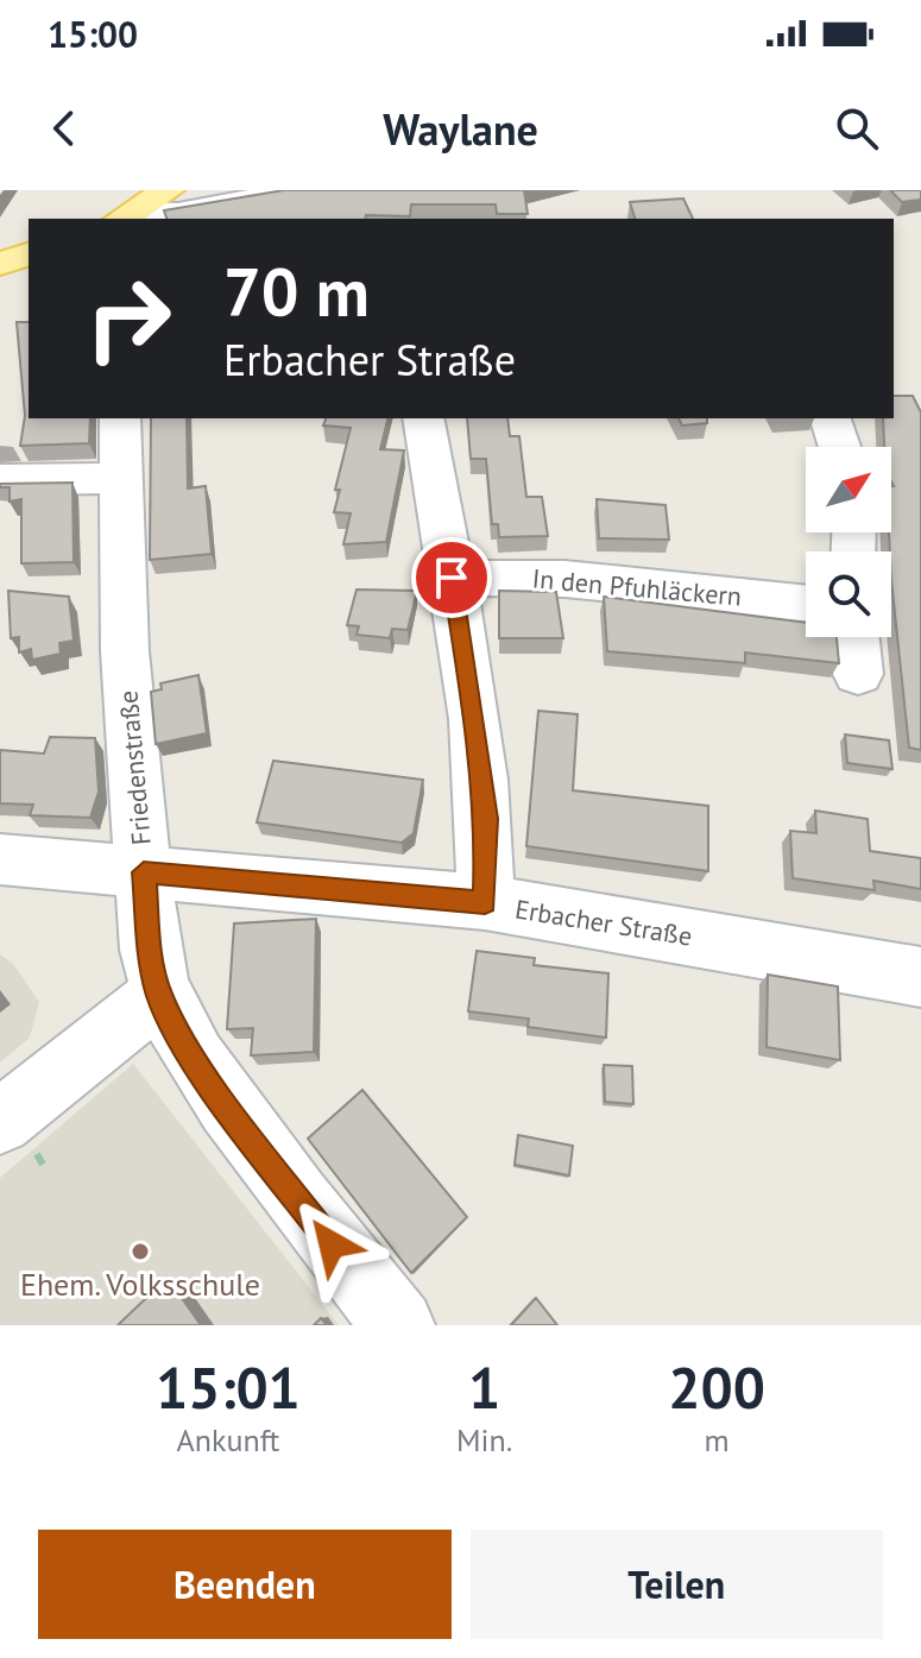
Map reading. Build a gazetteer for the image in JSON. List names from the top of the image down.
{
  "streets": {
    "street": ["In den Pfuhläckern", "Friedenstraße", "Erbacher Straße"]
  },
  "crossings": [
    ["Friedenstraße", "Erbacher Straße"]
  ],
  "places": ["Ehem. Volksschule"],
  "north": "top right",
  "page": {
    "status": "15:00",
    "header": "Waylane",
    "turn": ["70 m", "Erbacher Straße"],
    "eta": [
      "15:01",
      "Ankunft",
      "1",
      "Min.",
      "200",
      "m"
    ],
    "buttons": ["Beenden", "Teilen"]
  }
}
